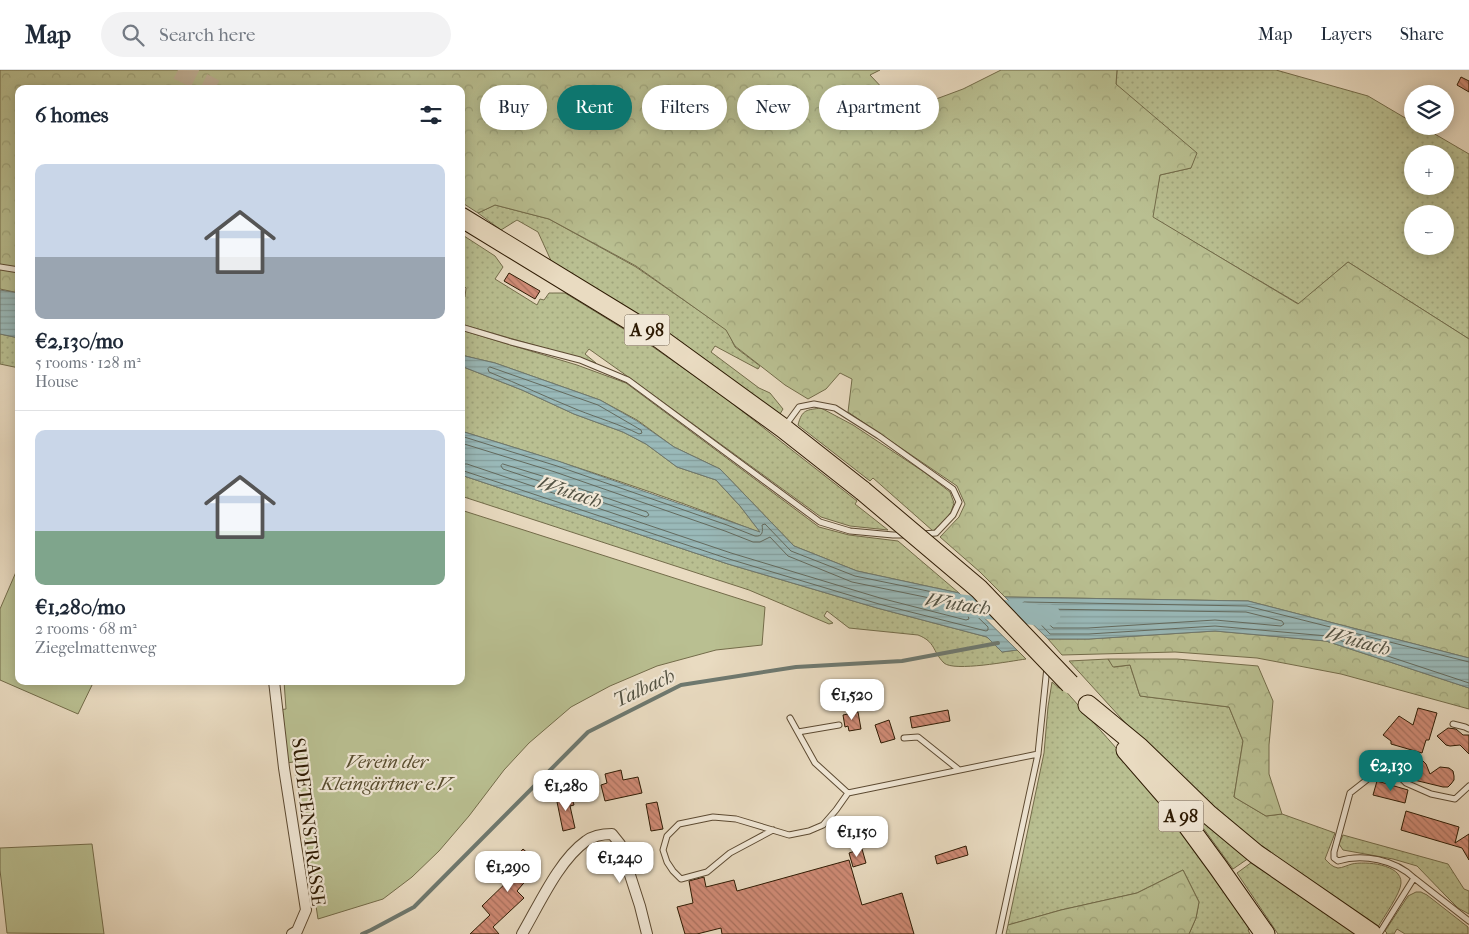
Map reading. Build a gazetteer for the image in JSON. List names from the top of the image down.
{
  "streets": {
    "highway": ["A 98"],
    "street": ["SUDETENSTRASSE"]
  },
  "water": ["Wutach", "Talbach"],
  "parks": ["Verein der Kleingärtner e.V."],
  "page": {
    "header": "Map",
    "search": "Search here",
    "nav": ["Map", "Layers", "Share"],
    "map_buttons": ["+", "−"],
    "chip": [
      "Buy",
      "Rent",
      "Filters",
      "New",
      "Apartment"
    ],
    "heading": "6 homes",
    "list": [
      {
        "name": "€2,130/mo",
        "note": "5 rooms · 128 m² · House"
      },
      {
        "name": "€1,280/mo",
        "note": "2 rooms · 68 m² · Ziegelmattenweg"
      }
    ],
    "price": [
      "€1,520",
      "€2,130",
      "€1,280",
      "€1,150",
      "€1,240",
      "€1,290"
    ]
  }
}
